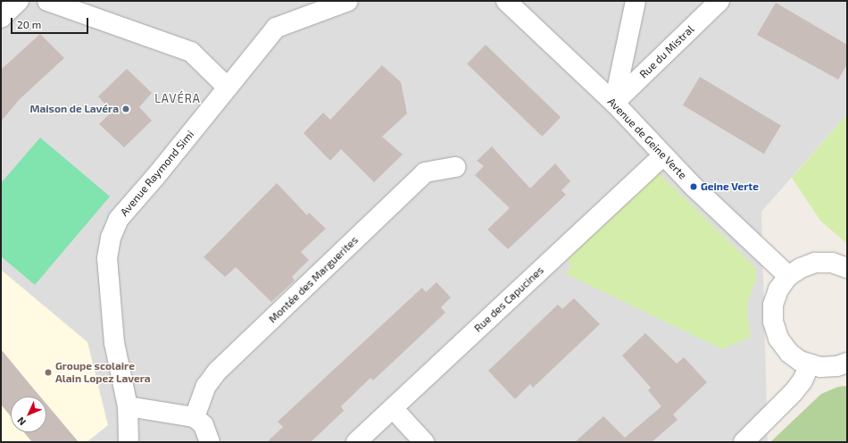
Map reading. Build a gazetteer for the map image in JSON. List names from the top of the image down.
{
  "streets": {
    "street": [
      "Rue du Mistral",
      "Avenue de Geine Verte",
      "Avenue Raymond Simi",
      "Montée des Marguerites",
      "Rue des Capucines"
    ]
  },
  "crossings": [
    ["Rue du Mistral", "Avenue de Geine Verte"],
    ["Avenue de Geine Verte", "Rue des Capucines"]
  ],
  "districts": ["LAVÉRA"],
  "places": ["Maison de Lavéra", "Geine Verte", "Groupe scolaire Alain Lopez Lavera"],
  "scale_bar": "20 m",
  "north": "bottom left"
}
